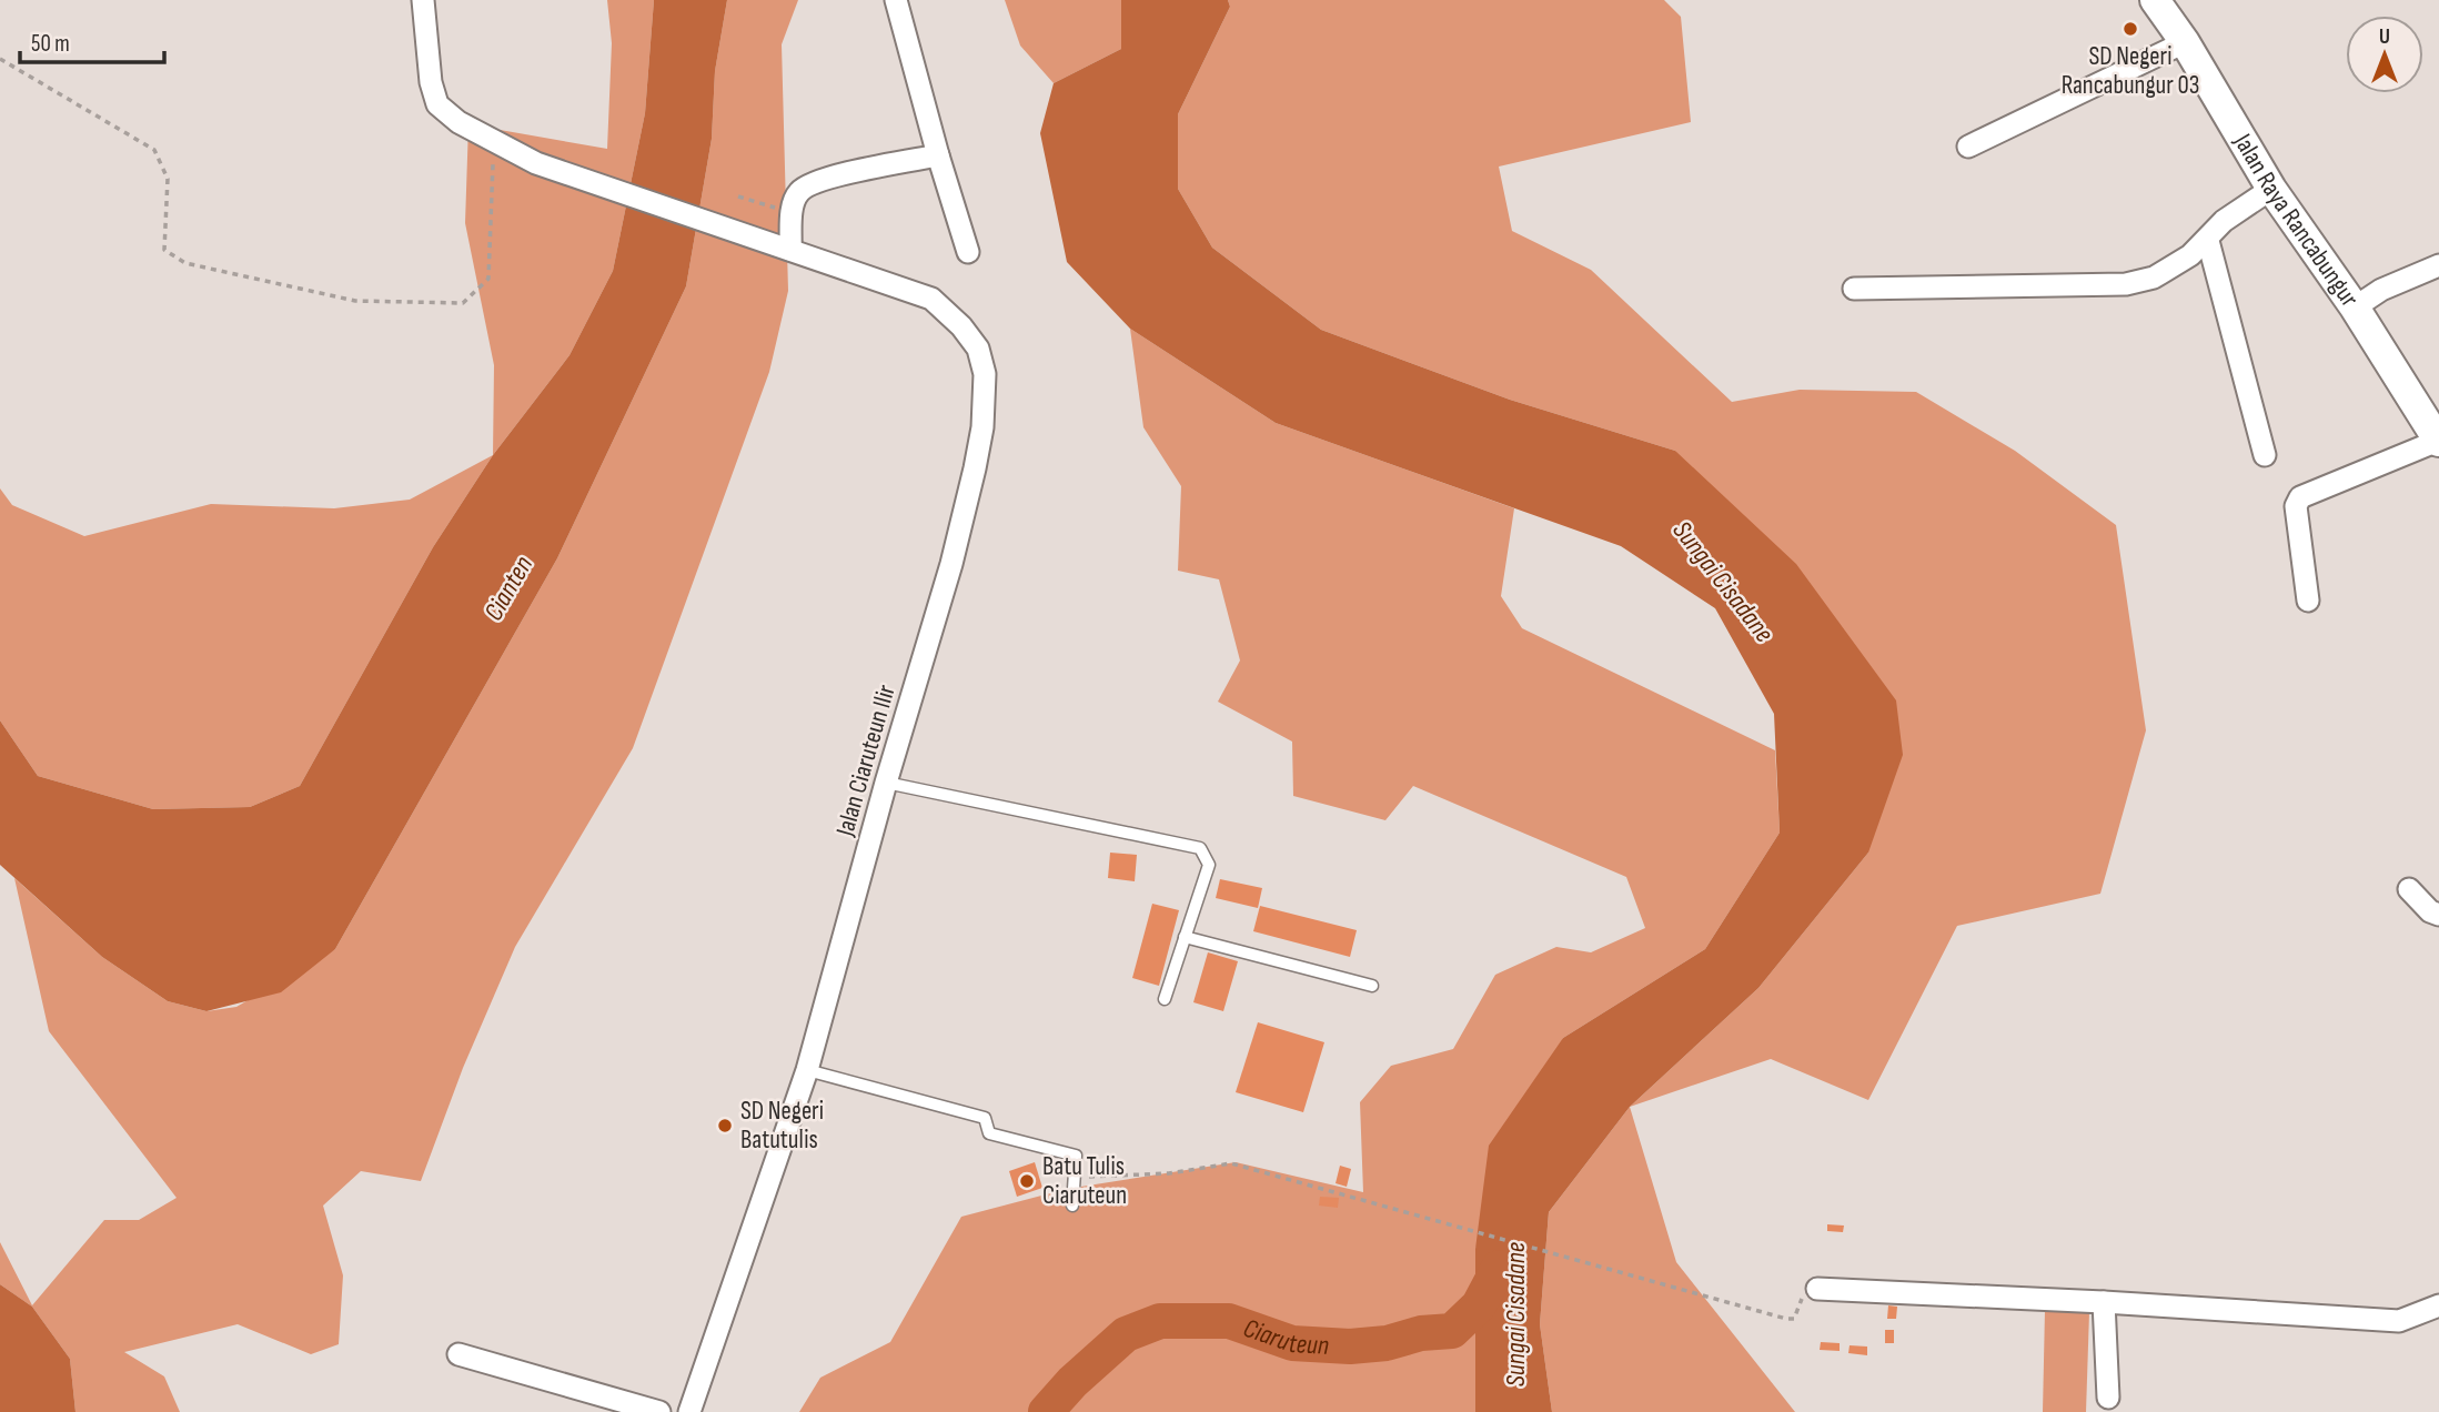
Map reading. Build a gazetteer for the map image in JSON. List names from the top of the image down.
{
  "streets": {
    "main road": ["Jalan Raya Rancabungur"],
    "street": ["Jalan Ciaruteun Ilir"]
  },
  "water": ["Sungai Cisadane", "Cianten", "Ciaruteun"],
  "places": ["SD Negeri Rancabungur 03", "SD Negeri Batutulis", "Batu Tulis Ciaruteun"],
  "scale_bar": "50 m",
  "north": "top"
}
